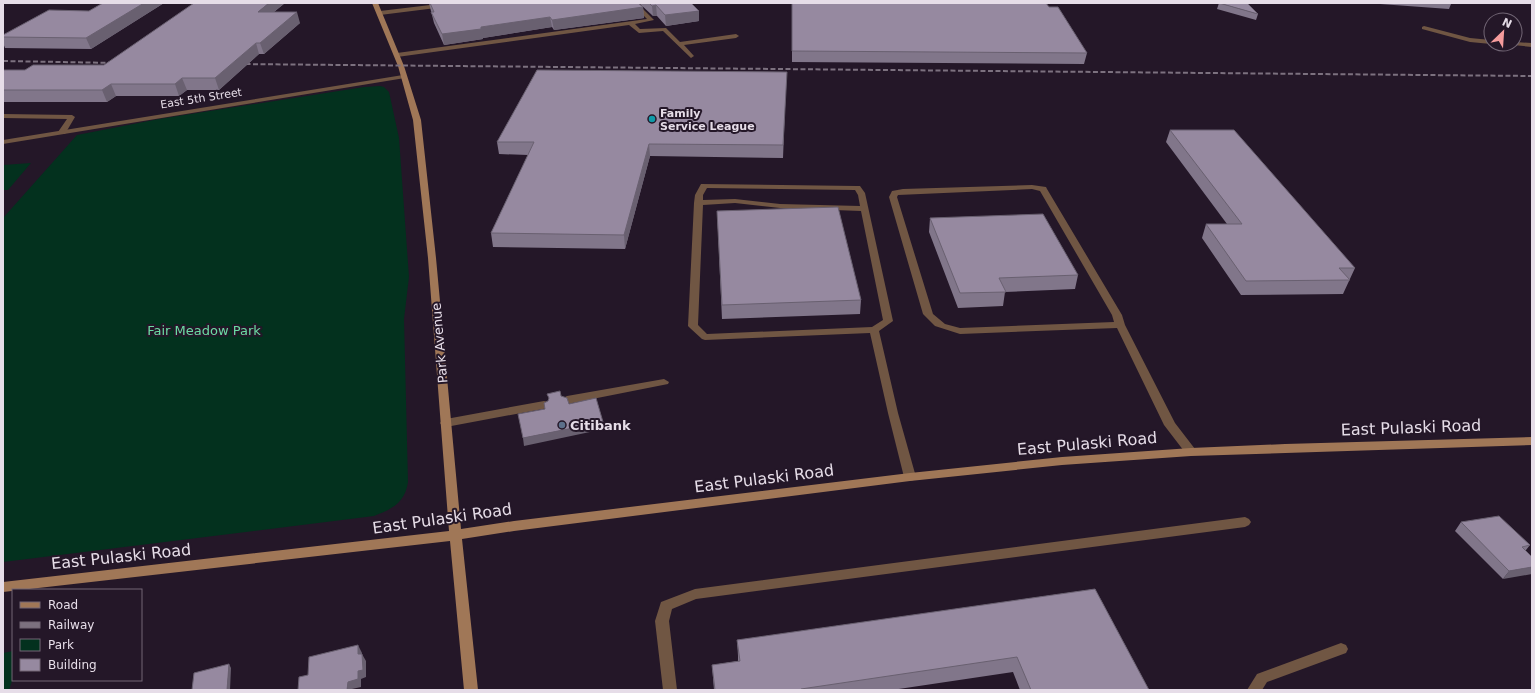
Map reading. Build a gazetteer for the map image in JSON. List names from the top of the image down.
{
  "streets": {
    "main road": ["Park Avenue", "East Pulaski Road"],
    "street": ["East 5th Street"]
  },
  "crossings": [
    ["East 5th Street", "Park Avenue"],
    ["Park Avenue", "East Pulaski Road"]
  ],
  "parks": ["Fair Meadow Park"],
  "places": ["Family Service League", "Citibank"],
  "legend": [
    "Road",
    "Railway",
    "Park",
    "Building"
  ],
  "north": "top right"
}
